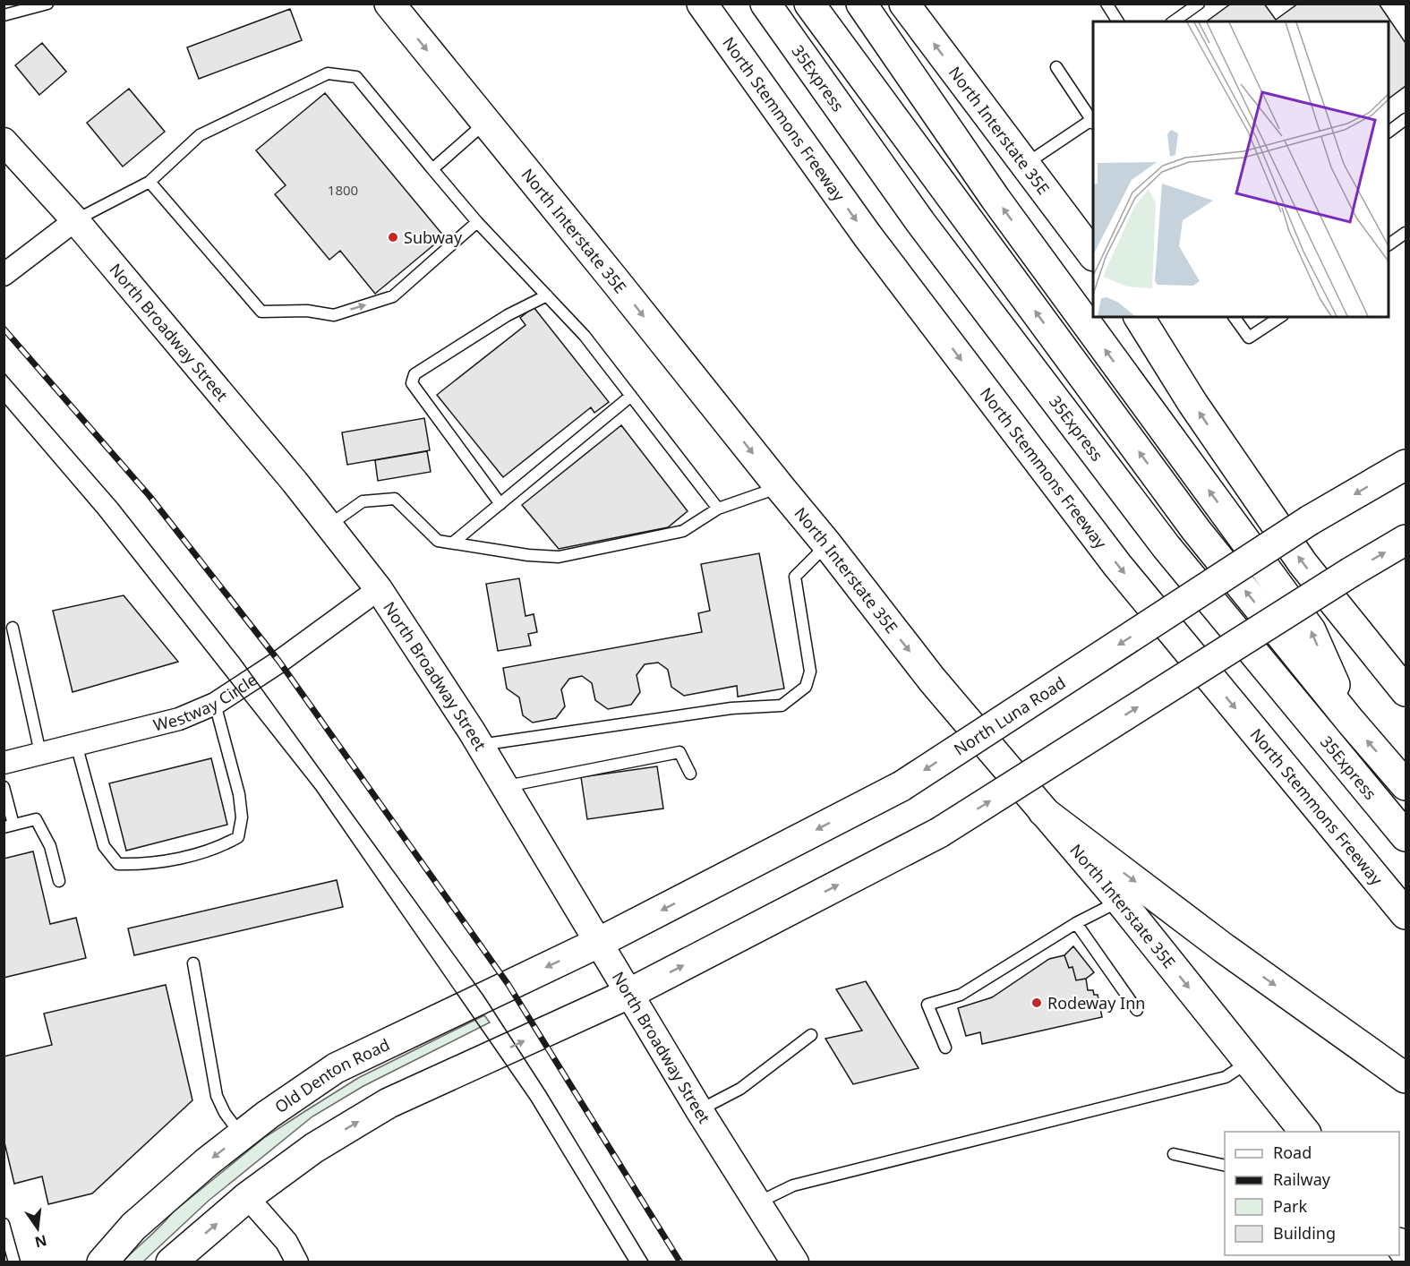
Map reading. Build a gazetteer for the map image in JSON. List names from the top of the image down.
{
  "streets": {
    "main road": [
      "35Express",
      "North Stemmons Freeway",
      "North Interstate 35E",
      "North Luna Road",
      "Old Denton Road"
    ],
    "street": ["North Broadway Street", "Westway Circle"]
  },
  "crossings": [
    ["North Broadway Street", "Westway Circle"],
    ["North Broadway Street", "North Luna Road"],
    ["North Broadway Street", "Old Denton Road"],
    ["North Luna Road", "Old Denton Road"]
  ],
  "places": ["Subway", "Rodeway Inn"],
  "house_numbers": ["1800"],
  "legend": [
    "Road",
    "Railway",
    "Park",
    "Building"
  ],
  "north": "bottom"
}
